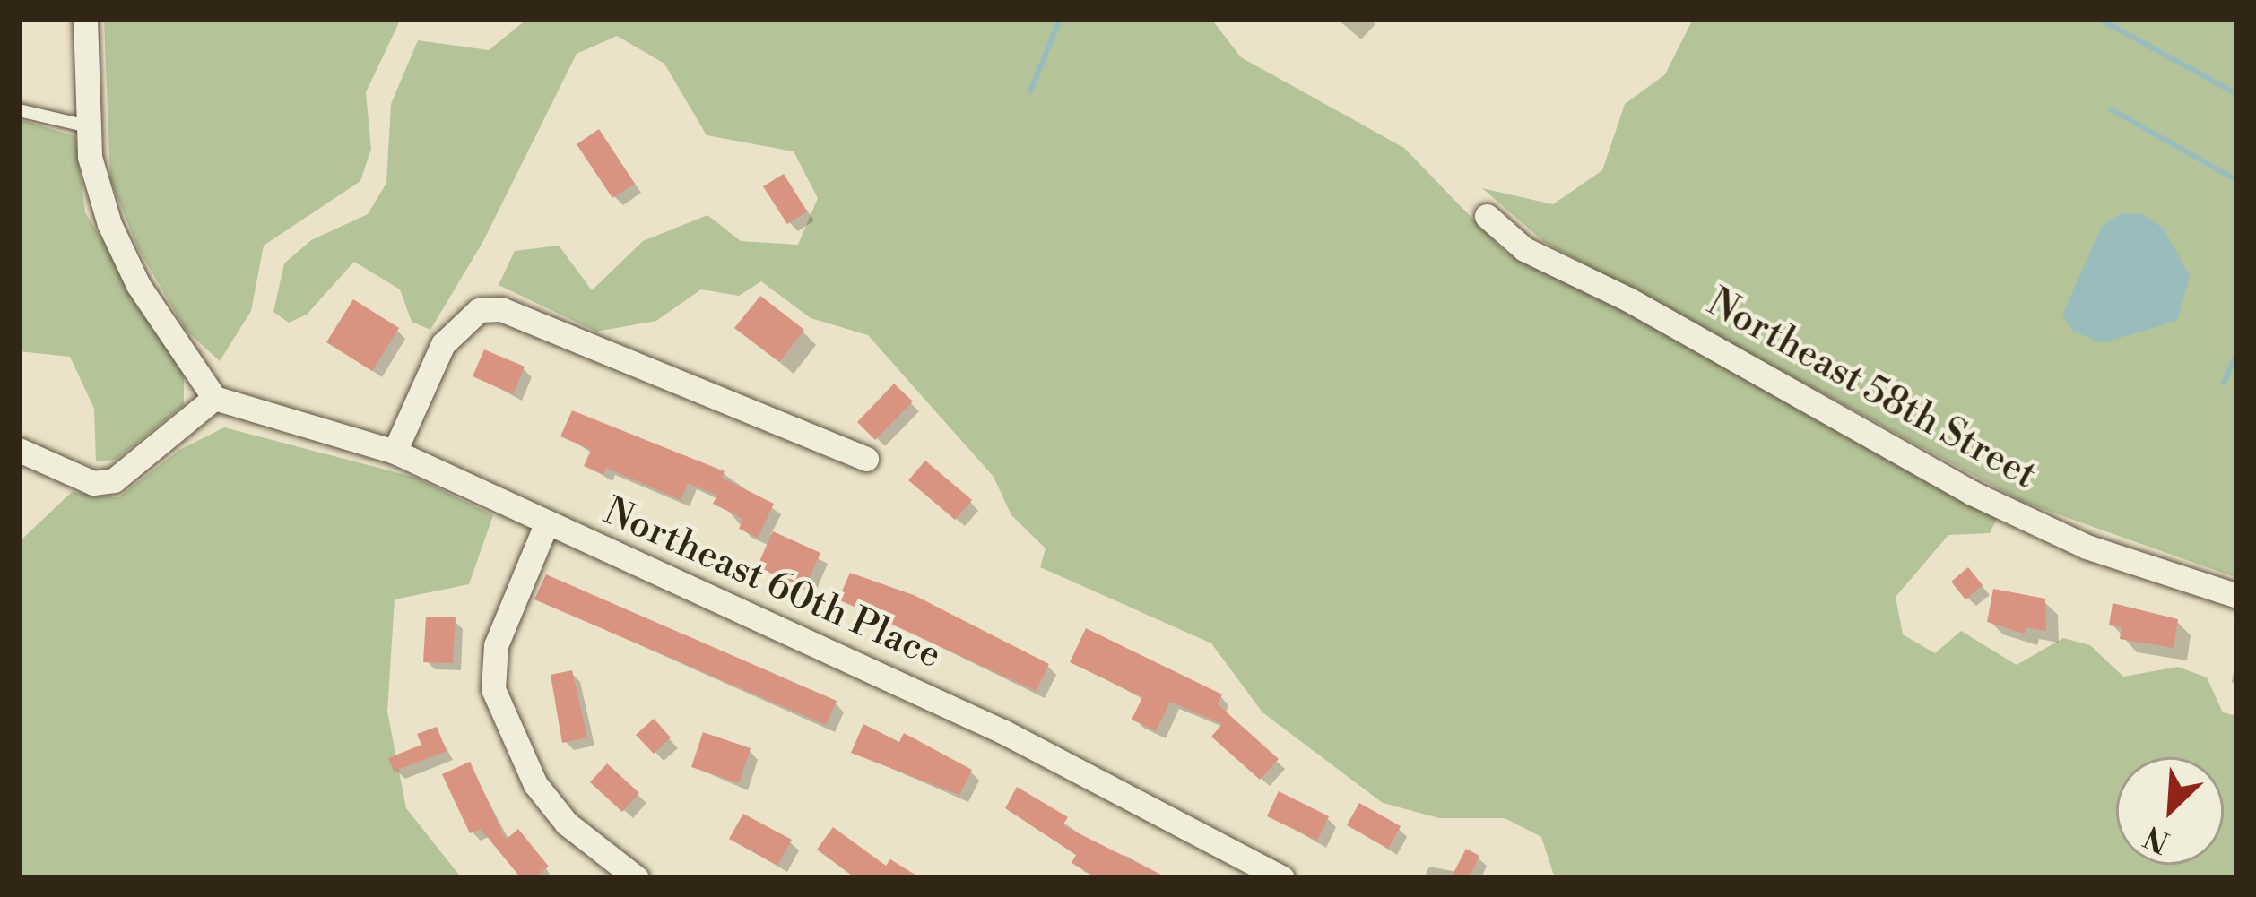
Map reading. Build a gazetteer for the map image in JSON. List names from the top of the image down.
{
  "streets": {
    "street": ["Northeast 58th Street", "Northeast 60th Place"]
  },
  "north": "bottom left"
}
